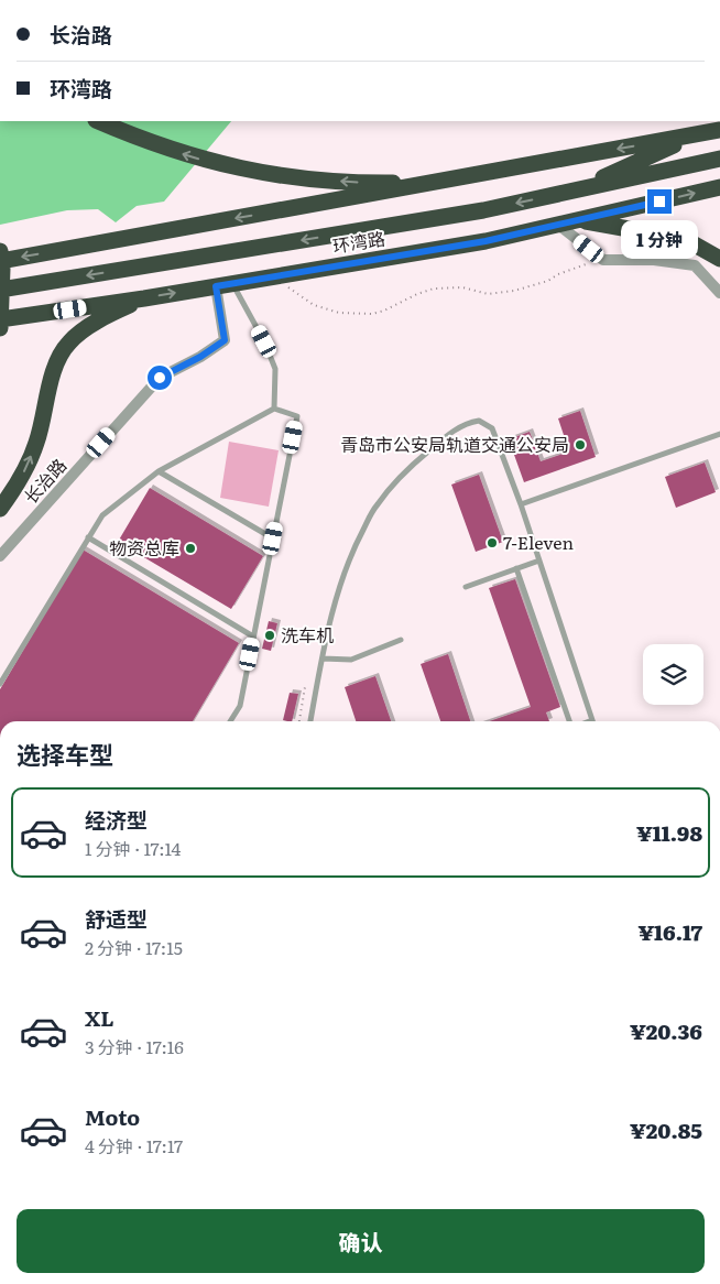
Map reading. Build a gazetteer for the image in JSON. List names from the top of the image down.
{
  "streets": {
    "highway": ["环湾路"],
    "street": ["长治路"]
  },
  "crossings": [
    ["环湾路", "长治路"]
  ],
  "places": [
    "青岛市公安局轨道交通公安局",
    "7-Eleven",
    "物资总库",
    "洗车机"
  ],
  "page": {
    "banner": ["长治路", "环湾路"],
    "bubble": "1 分钟",
    "heading": "选择车型",
    "list": [
      {
        "name": "经济型",
        "note": "1 分钟 · 17:14",
        "value": "¥11.98"
      },
      {
        "name": "舒适型",
        "note": "2 分钟 · 17:15",
        "value": "¥16.17"
      },
      {
        "name": "XL",
        "note": "3 分钟 · 17:16",
        "value": "¥20.36"
      },
      {
        "name": "Moto",
        "note": "4 分钟 · 17:17",
        "value": "¥20.85"
      }
    ],
    "buttons": "确认"
  }
}
